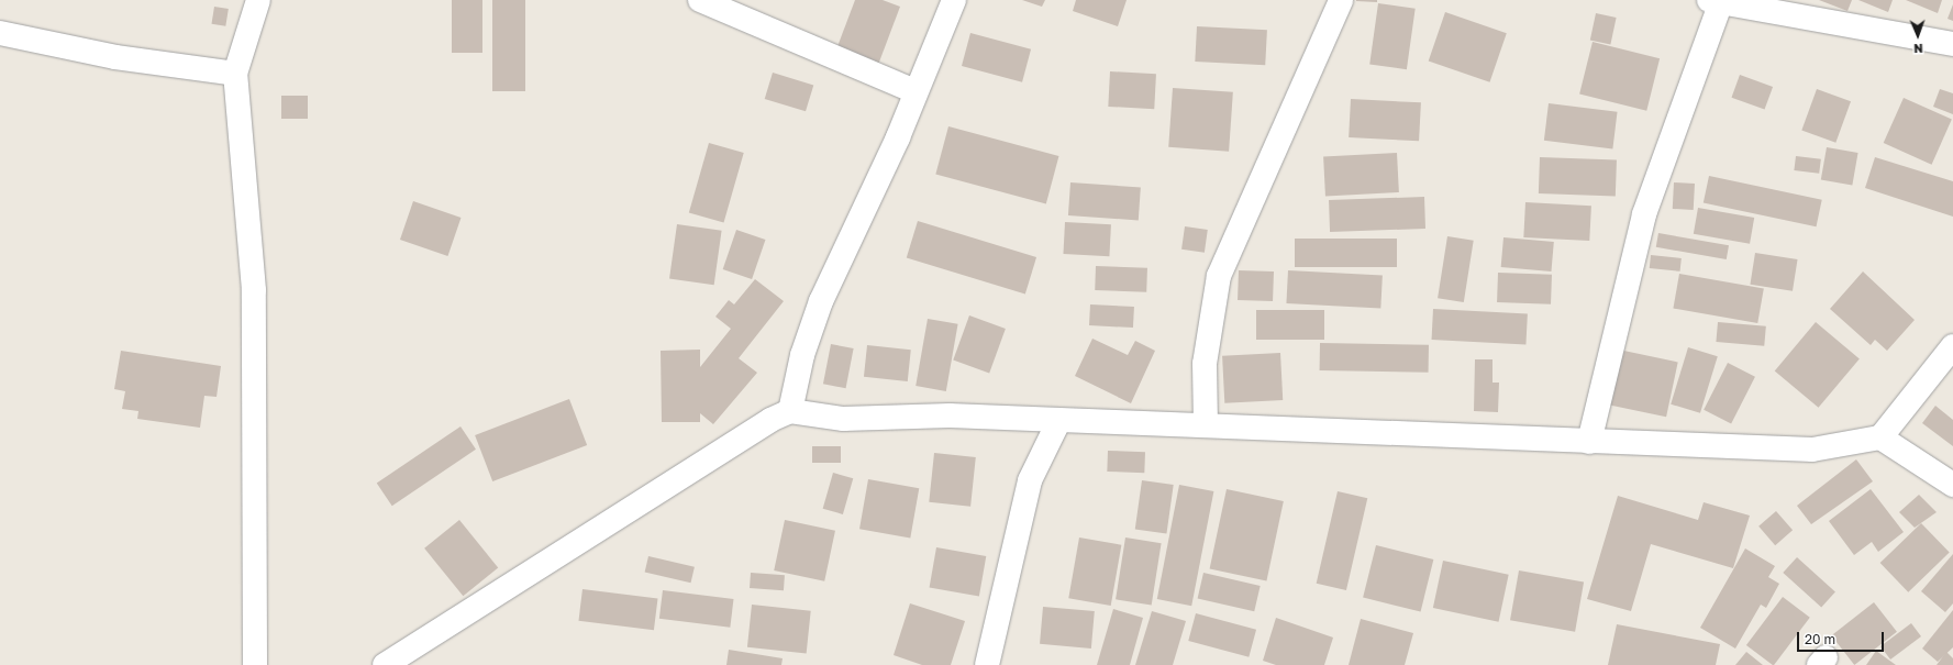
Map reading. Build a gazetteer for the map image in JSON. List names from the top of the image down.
{
  "scale_bar": "20 m",
  "north": "bottom"
}
